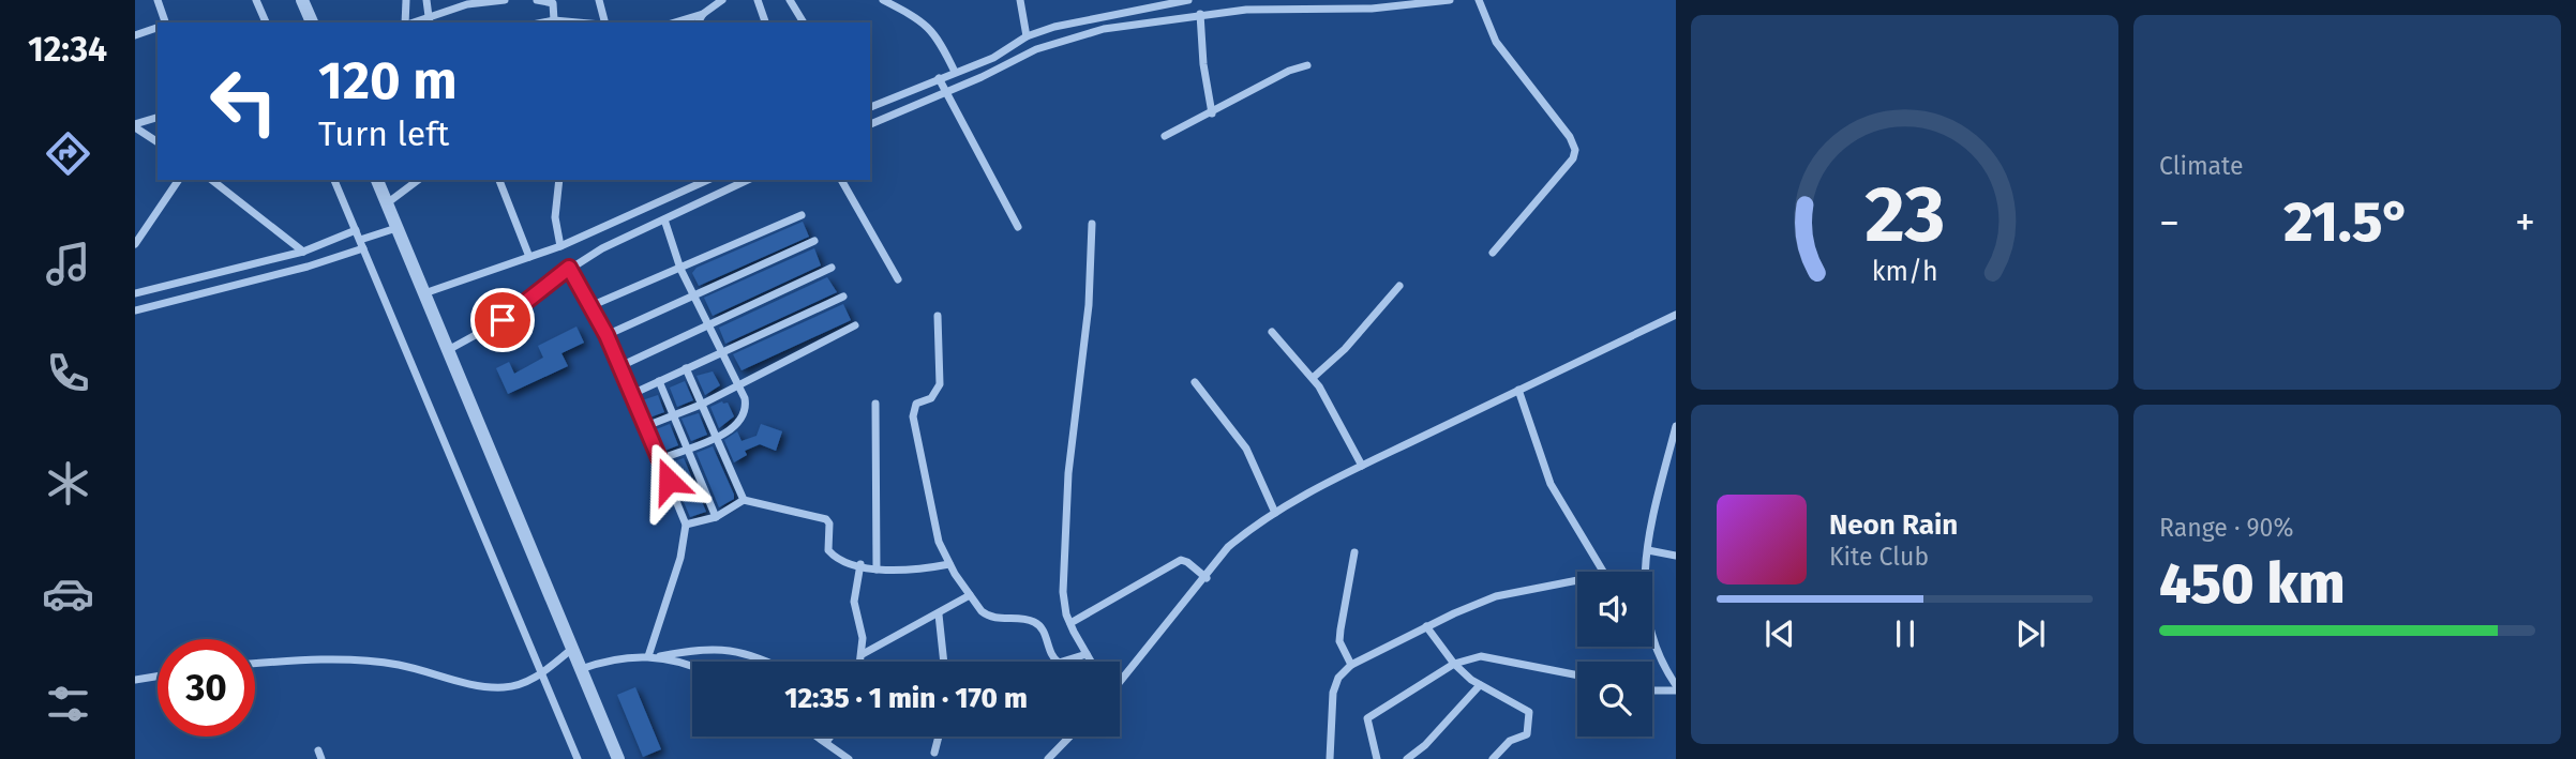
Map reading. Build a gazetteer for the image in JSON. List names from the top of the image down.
{
  "page": {
    "tabs": "12:34",
    "tile": [
      "Climate",
      ["Range · 90%", "450 km"]
    ],
    "turn": ["120 m", "Turn left"],
    "heat": ["−", "21.5°", "+"],
    "song": ["Neon Rain", "Kite Club"],
    "limit": "30",
    "trip": "12:35 · 1 min · 170 m",
    "gauge": ["23", "km/h"]
  }
}
